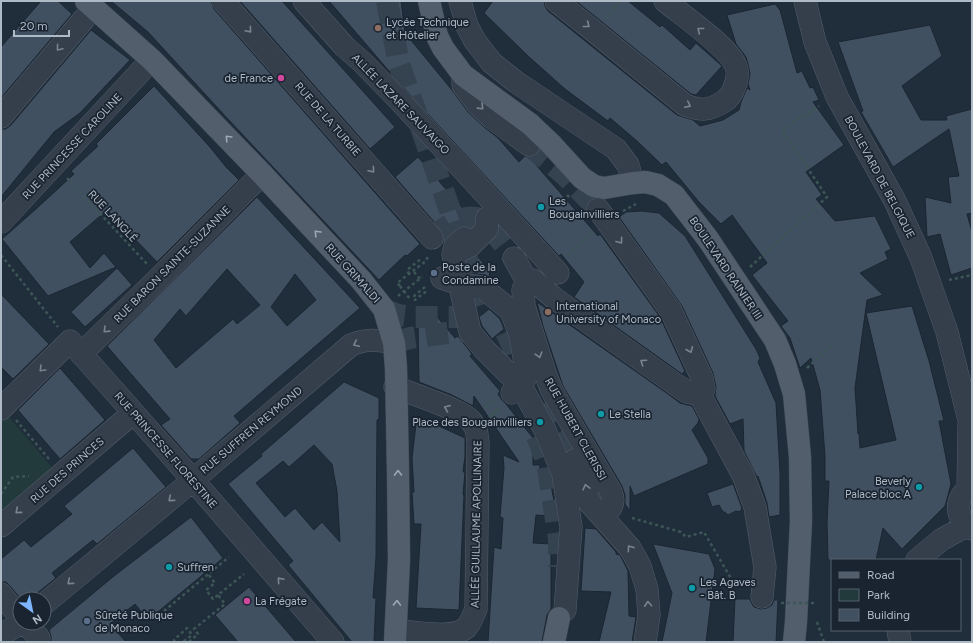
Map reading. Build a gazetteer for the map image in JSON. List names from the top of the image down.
{
  "streets": {
    "main road": ["BOULEVARD RAINIER III", "RUE GRIMALDI"],
    "street": [
      "ALLÉE LAZARE SAUVAIGO",
      "RUE DE LA TURBIE",
      "RUE PRINCESSE CAROLINE",
      "BOULEVARD DE BELGIQUE",
      "RUE BARON SAINTE-SUZANNE",
      "RUE HUBERT CLERISSI",
      "RUE SUFFREN REYMOND",
      "RUE PRINCESSE FLORESTINE",
      "RUE DES PRINCES",
      "ALLÉE GUILLAUME APOLLINAIRE"
    ],
    "path": ["RUE LANGLÉ"]
  },
  "crossings": [
    ["ALLÉE LAZARE SAUVAIGO", "RUE DE LA TURBIE"],
    ["RUE PRINCESSE CAROLINE", "RUE LANGLÉ"],
    ["RUE LANGLÉ", "RUE BARON SAINTE-SUZANNE"],
    ["RUE BARON SAINTE-SUZANNE", "RUE GRIMALDI"],
    ["RUE BARON SAINTE-SUZANNE", "RUE PRINCESSE FLORESTINE"],
    ["RUE GRIMALDI", "RUE SUFFREN REYMOND"],
    ["RUE GRIMALDI", "ALLÉE GUILLAUME APOLLINAIRE"],
    ["RUE SUFFREN REYMOND", "RUE PRINCESSE FLORESTINE"],
    ["RUE PRINCESSE FLORESTINE", "RUE DES PRINCES"]
  ],
  "one_way": [
    "RUE BARON SAINTE-SUZANNE",
    "RUE GRIMALDI",
    "RUE SUFFREN REYMOND",
    "RUE PRINCESSE FLORESTINE",
    "RUE DES PRINCES"
  ],
  "places": [
    "Lycée Technique et Hôtelier",
    "de France",
    "Les Bougainvilliers",
    "Poste de la Condamine",
    "International University of Monaco",
    "Le Stella",
    "Place des Bougainvilliers",
    "Beverly Palace bloc A",
    "Suffren",
    "Les Agaves - Bât. B",
    "La Frégate",
    "Sûreté Publique de Monaco"
  ],
  "legend": ["Road", "Park", "Building"],
  "scale_bar": "20 m",
  "north": "bottom right"
}
